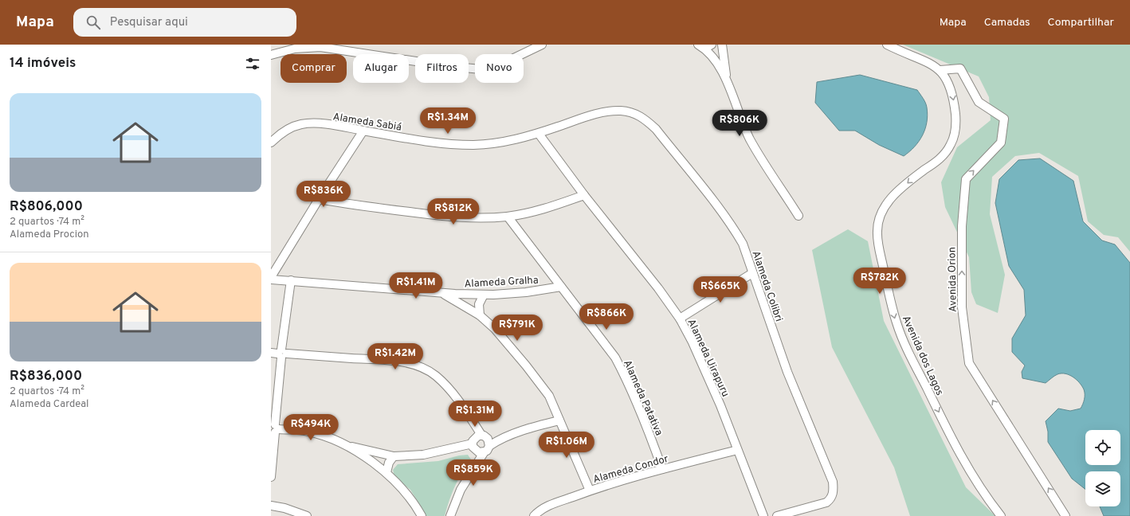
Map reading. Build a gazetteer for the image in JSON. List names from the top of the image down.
{
  "streets": {
    "street": [
      "Alameda Sabiá",
      "Avenida Orion",
      "Alameda Gralha",
      "Alameda Colibri",
      "Avenida dos Lagos",
      "Alameda Uirapuru",
      "Alameda Patativa",
      "Alameda Condor"
    ]
  },
  "crossings": [
    ["Alameda Sabiá", "Alameda Colibri"],
    ["Alameda Sabiá", "Alameda Uirapuru"],
    ["Avenida Orion", "Avenida dos Lagos"],
    ["Alameda Gralha", "Alameda Patativa"],
    ["Alameda Uirapuru", "Alameda Condor"],
    ["Alameda Patativa", "Alameda Condor"]
  ],
  "one_way": ["Avenida Orion", "Avenida dos Lagos"],
  "page": {
    "header": "Mapa",
    "search": "Pesquisar aqui",
    "nav": ["Mapa", "Camadas", "Compartilhar"],
    "heading": "14 imóveis",
    "chip": [
      "Comprar",
      "Alugar",
      "Filtros",
      "Novo"
    ],
    "list": [
      {
        "name": "R$806,000",
        "note": "2 quartos · 74 m² · Alameda Procion"
      },
      {
        "name": "R$836,000",
        "note": "2 quartos · 74 m² · Alameda Cardeal"
      }
    ],
    "price": [
      "R$1.34M",
      "R$806K",
      "R$836K",
      "R$812K",
      "R$782K",
      "R$1.41M",
      "R$665K",
      "R$866K",
      "R$791K",
      "R$1.42M",
      "R$1.31M",
      "R$494K",
      "R$1.06M",
      "R$859K"
    ]
  }
}
